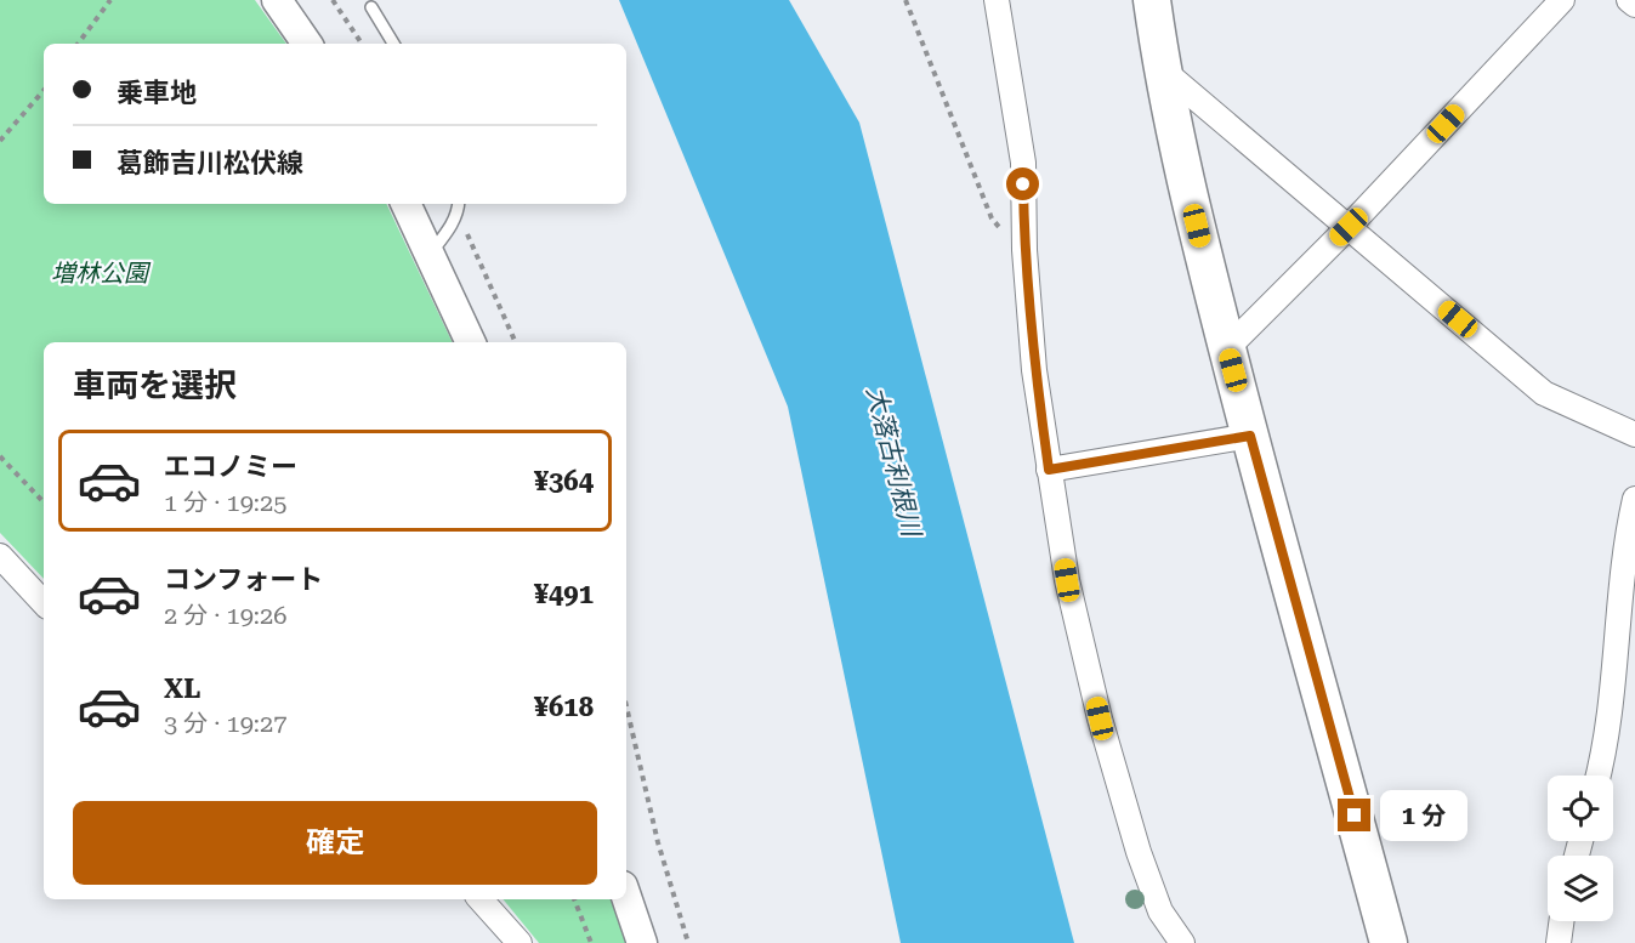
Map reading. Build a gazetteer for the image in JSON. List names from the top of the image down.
{
  "water": ["大落古利根川"],
  "parks": ["増林公園"],
  "page": {
    "banner": ["乗車地", "葛飾吉川松伏線"],
    "heading": "車両を選択",
    "list": [
      {
        "name": "エコノミー",
        "note": "1 分 · 19:25",
        "value": "¥364"
      },
      {
        "name": "コンフォート",
        "note": "2 分 · 19:26",
        "value": "¥491"
      },
      {
        "name": "XL",
        "note": "3 分 · 19:27",
        "value": "¥618"
      }
    ],
    "buttons": "確定",
    "bubble": "1 分"
  }
}
